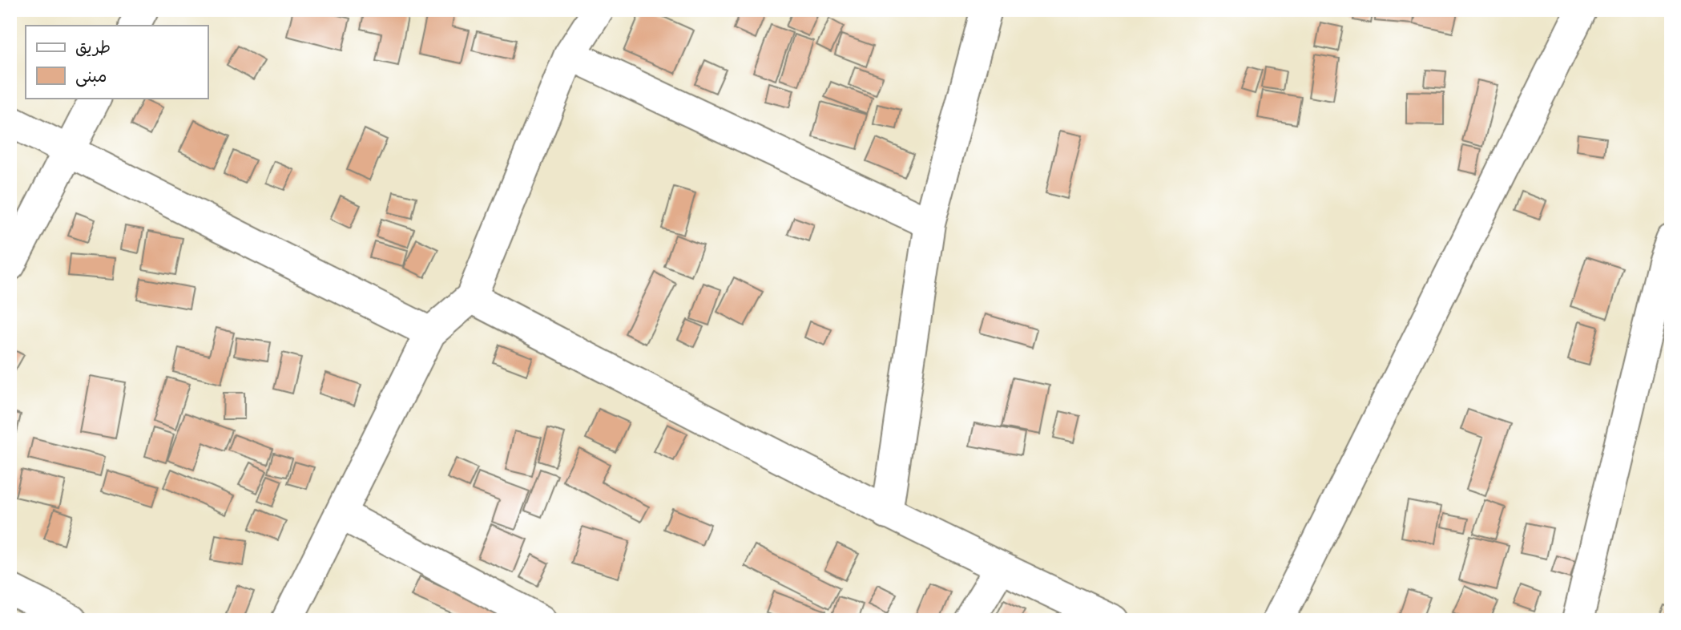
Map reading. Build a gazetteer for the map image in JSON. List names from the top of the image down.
{
  "legend": ["طريق", "مبنى"]
}
